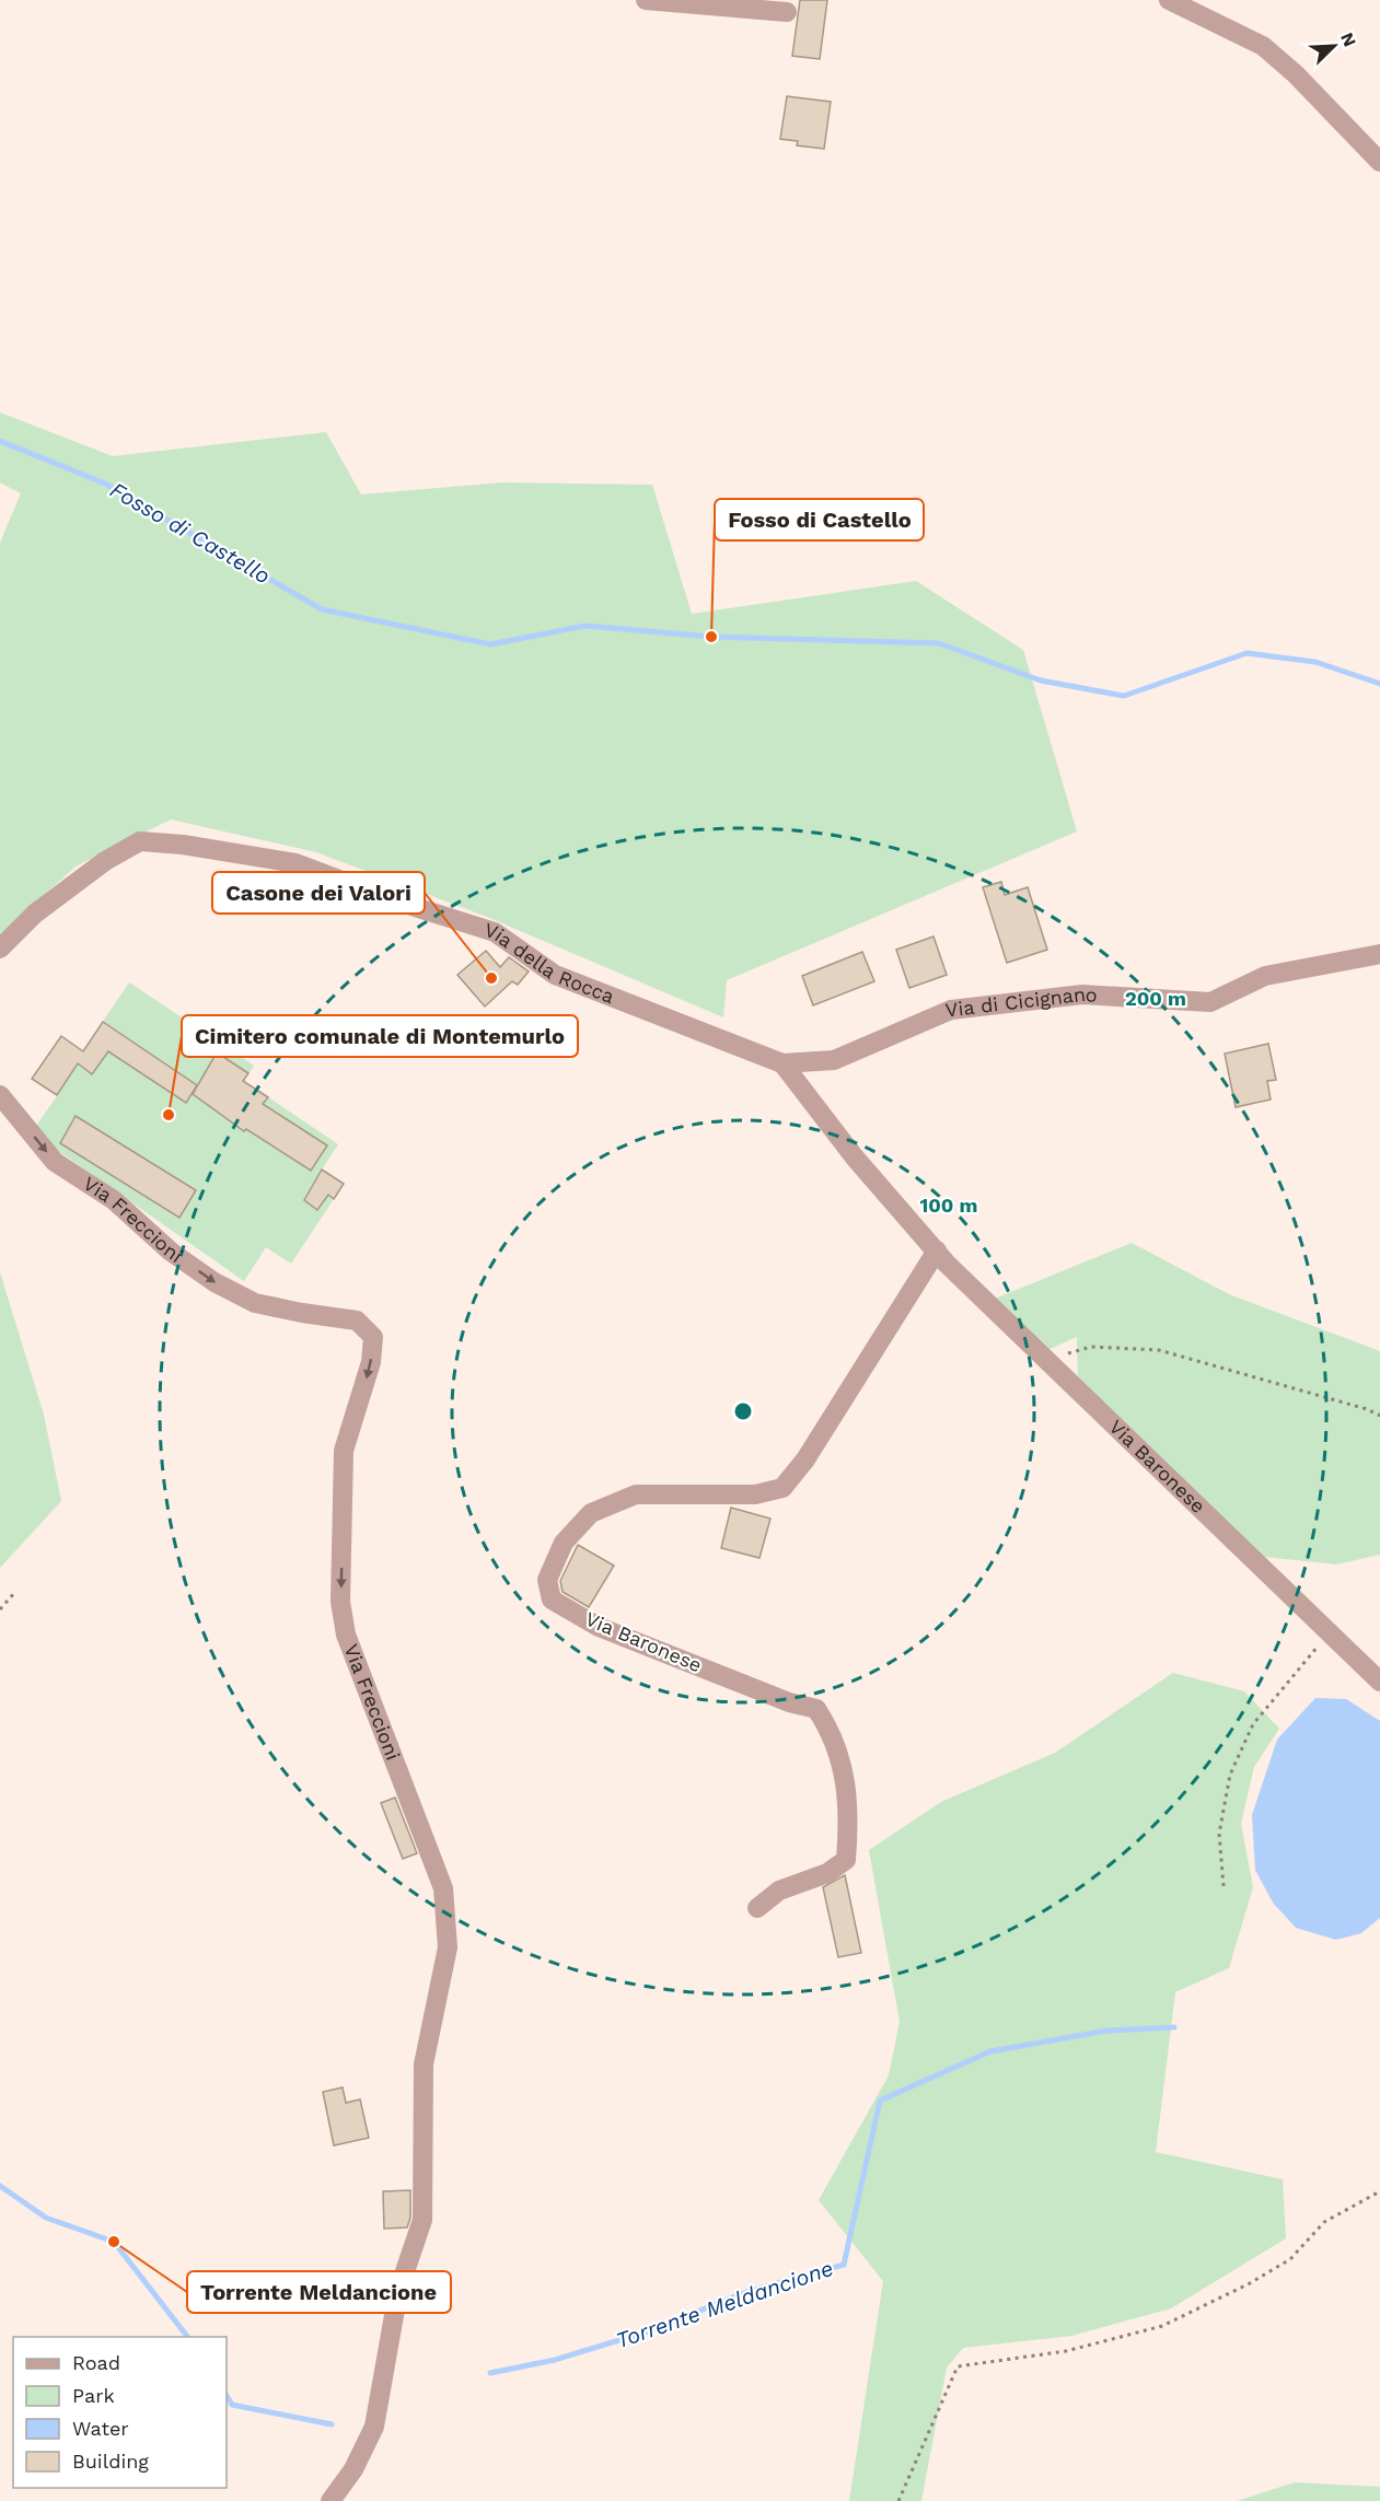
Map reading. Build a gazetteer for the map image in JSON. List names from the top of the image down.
{
  "streets": {
    "street": [
      "Via della Rocca",
      "Via di Cicignano",
      "Via Freccioni",
      "Via Baronese"
    ]
  },
  "crossings": [
    ["Via della Rocca", "Via di Cicignano"],
    ["Via della Rocca", "Via Baronese"],
    ["Via di Cicignano", "Via Baronese"]
  ],
  "one_way": ["Via Freccioni"],
  "water": ["Fosso di Castello", "Torrente Meldancione"],
  "places": [
    "Fosso di Castello",
    "Casone dei Valori",
    "Cimitero comunale di Montemurlo",
    "Torrente Meldancione"
  ],
  "legend": [
    "Road",
    "Park",
    "Water",
    "Building"
  ],
  "north": "top right",
  "rings": ["200 m", "100 m"]
}
